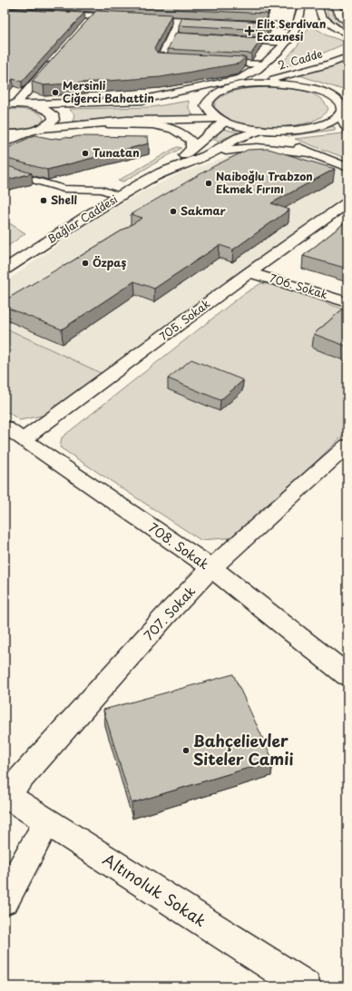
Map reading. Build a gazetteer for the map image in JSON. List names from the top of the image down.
{
  "streets": {
    "main road": [
      "2. Cadde",
      "Bağlar Caddesi",
      "706. Sokak",
      "705. Sokak",
      "708. Sokak",
      "707. Sokak",
      "Altınoluk Sokak"
    ]
  },
  "crossings": [
    ["706. Sokak", "705. Sokak"],
    ["705. Sokak", "708. Sokak"],
    ["708. Sokak", "707. Sokak"],
    ["707. Sokak", "Altınoluk Sokak"]
  ],
  "places": {
    "health": ["Elit Serdivan Eczanesi"],
    "other": [
      "Mersinli Ciğerci Bahattin",
      "Tunatan",
      "Naiboğlu Trabzon Ekmek Fırını",
      "Shell",
      "Sakmar",
      "Özpaş",
      "Bahçelievler Siteler Camii"
    ]
  }
}
